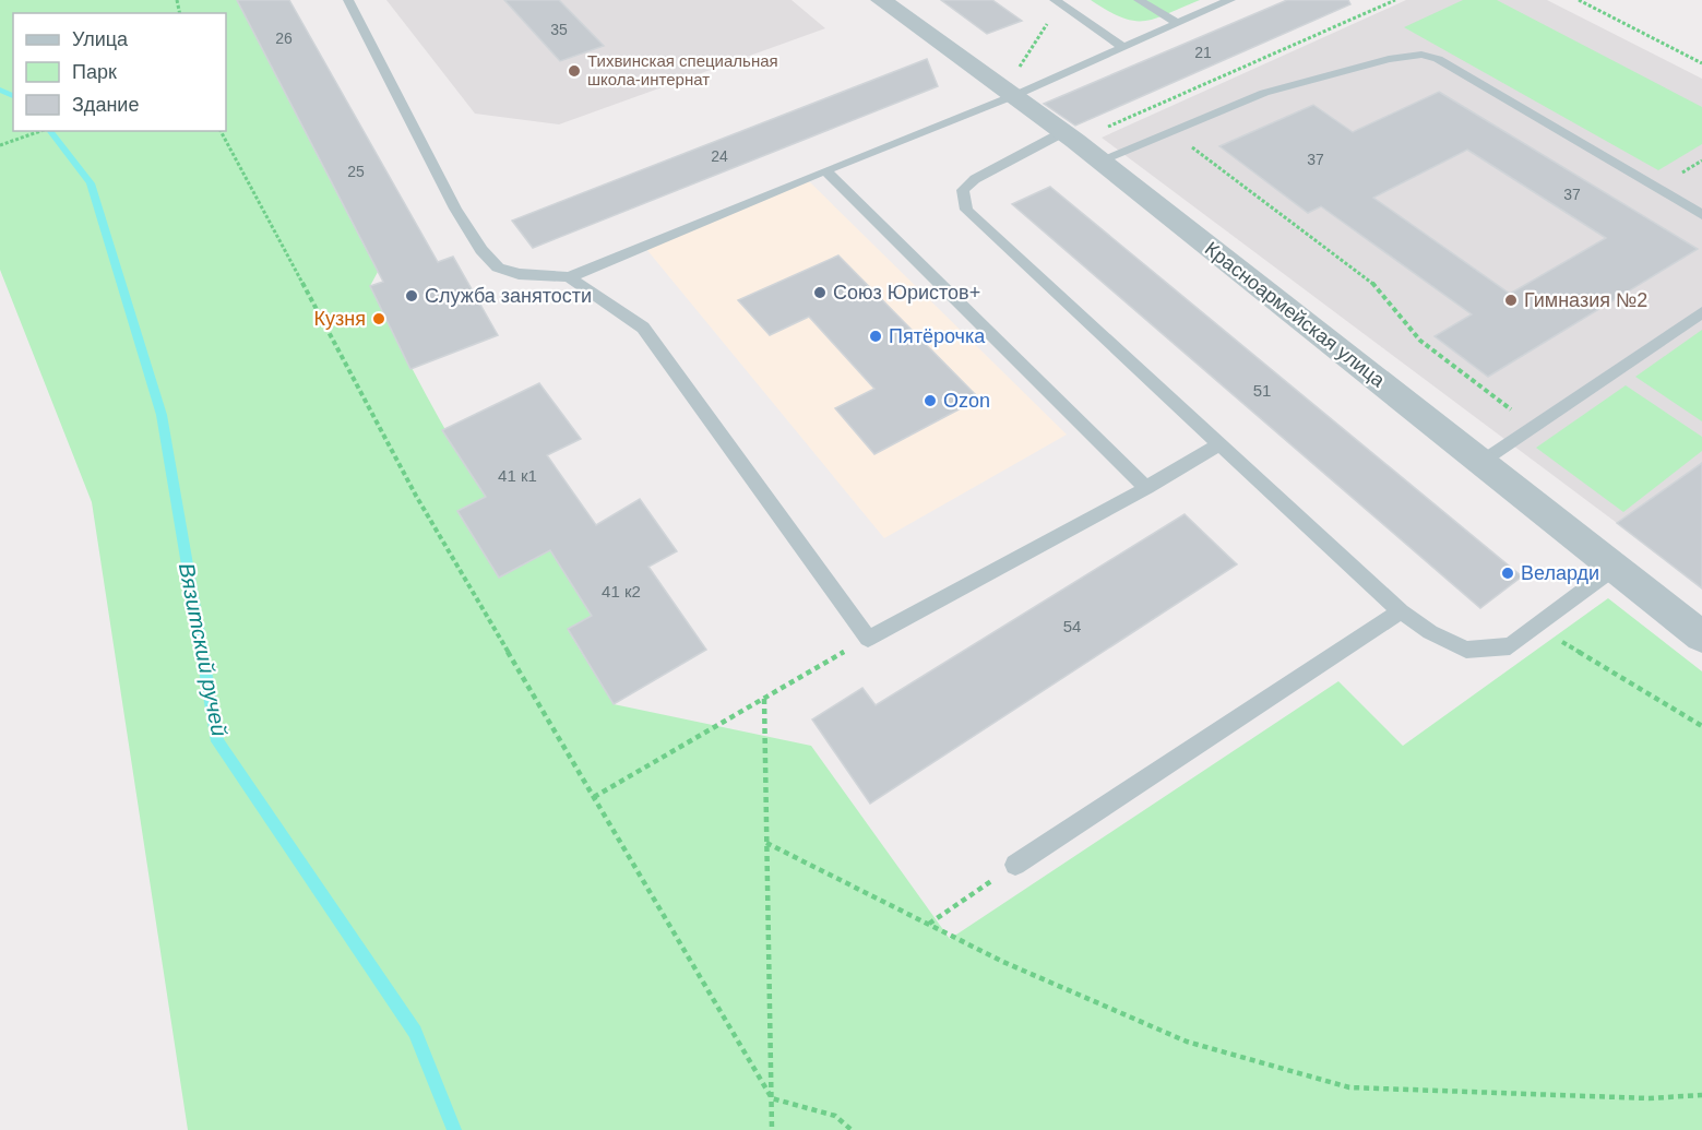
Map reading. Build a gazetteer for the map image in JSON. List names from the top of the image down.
{
  "streets": {
    "street": ["Красноармейская улица"]
  },
  "water": ["Вязитский ручей"],
  "places": [
    "Тихвинская специальная школа-интернат",
    "Союз Юристов+",
    "Служба занятости",
    "Гимназия №2",
    "Кузня",
    "Пятёрочка",
    "Ozon",
    "Веларди"
  ],
  "house_numbers": [
    "35",
    "26",
    "21",
    "24",
    "37",
    "25",
    "37",
    "51",
    "41 к1",
    "41 к2",
    "54"
  ],
  "legend": ["Улица", "Парк", "Здание"]
}
